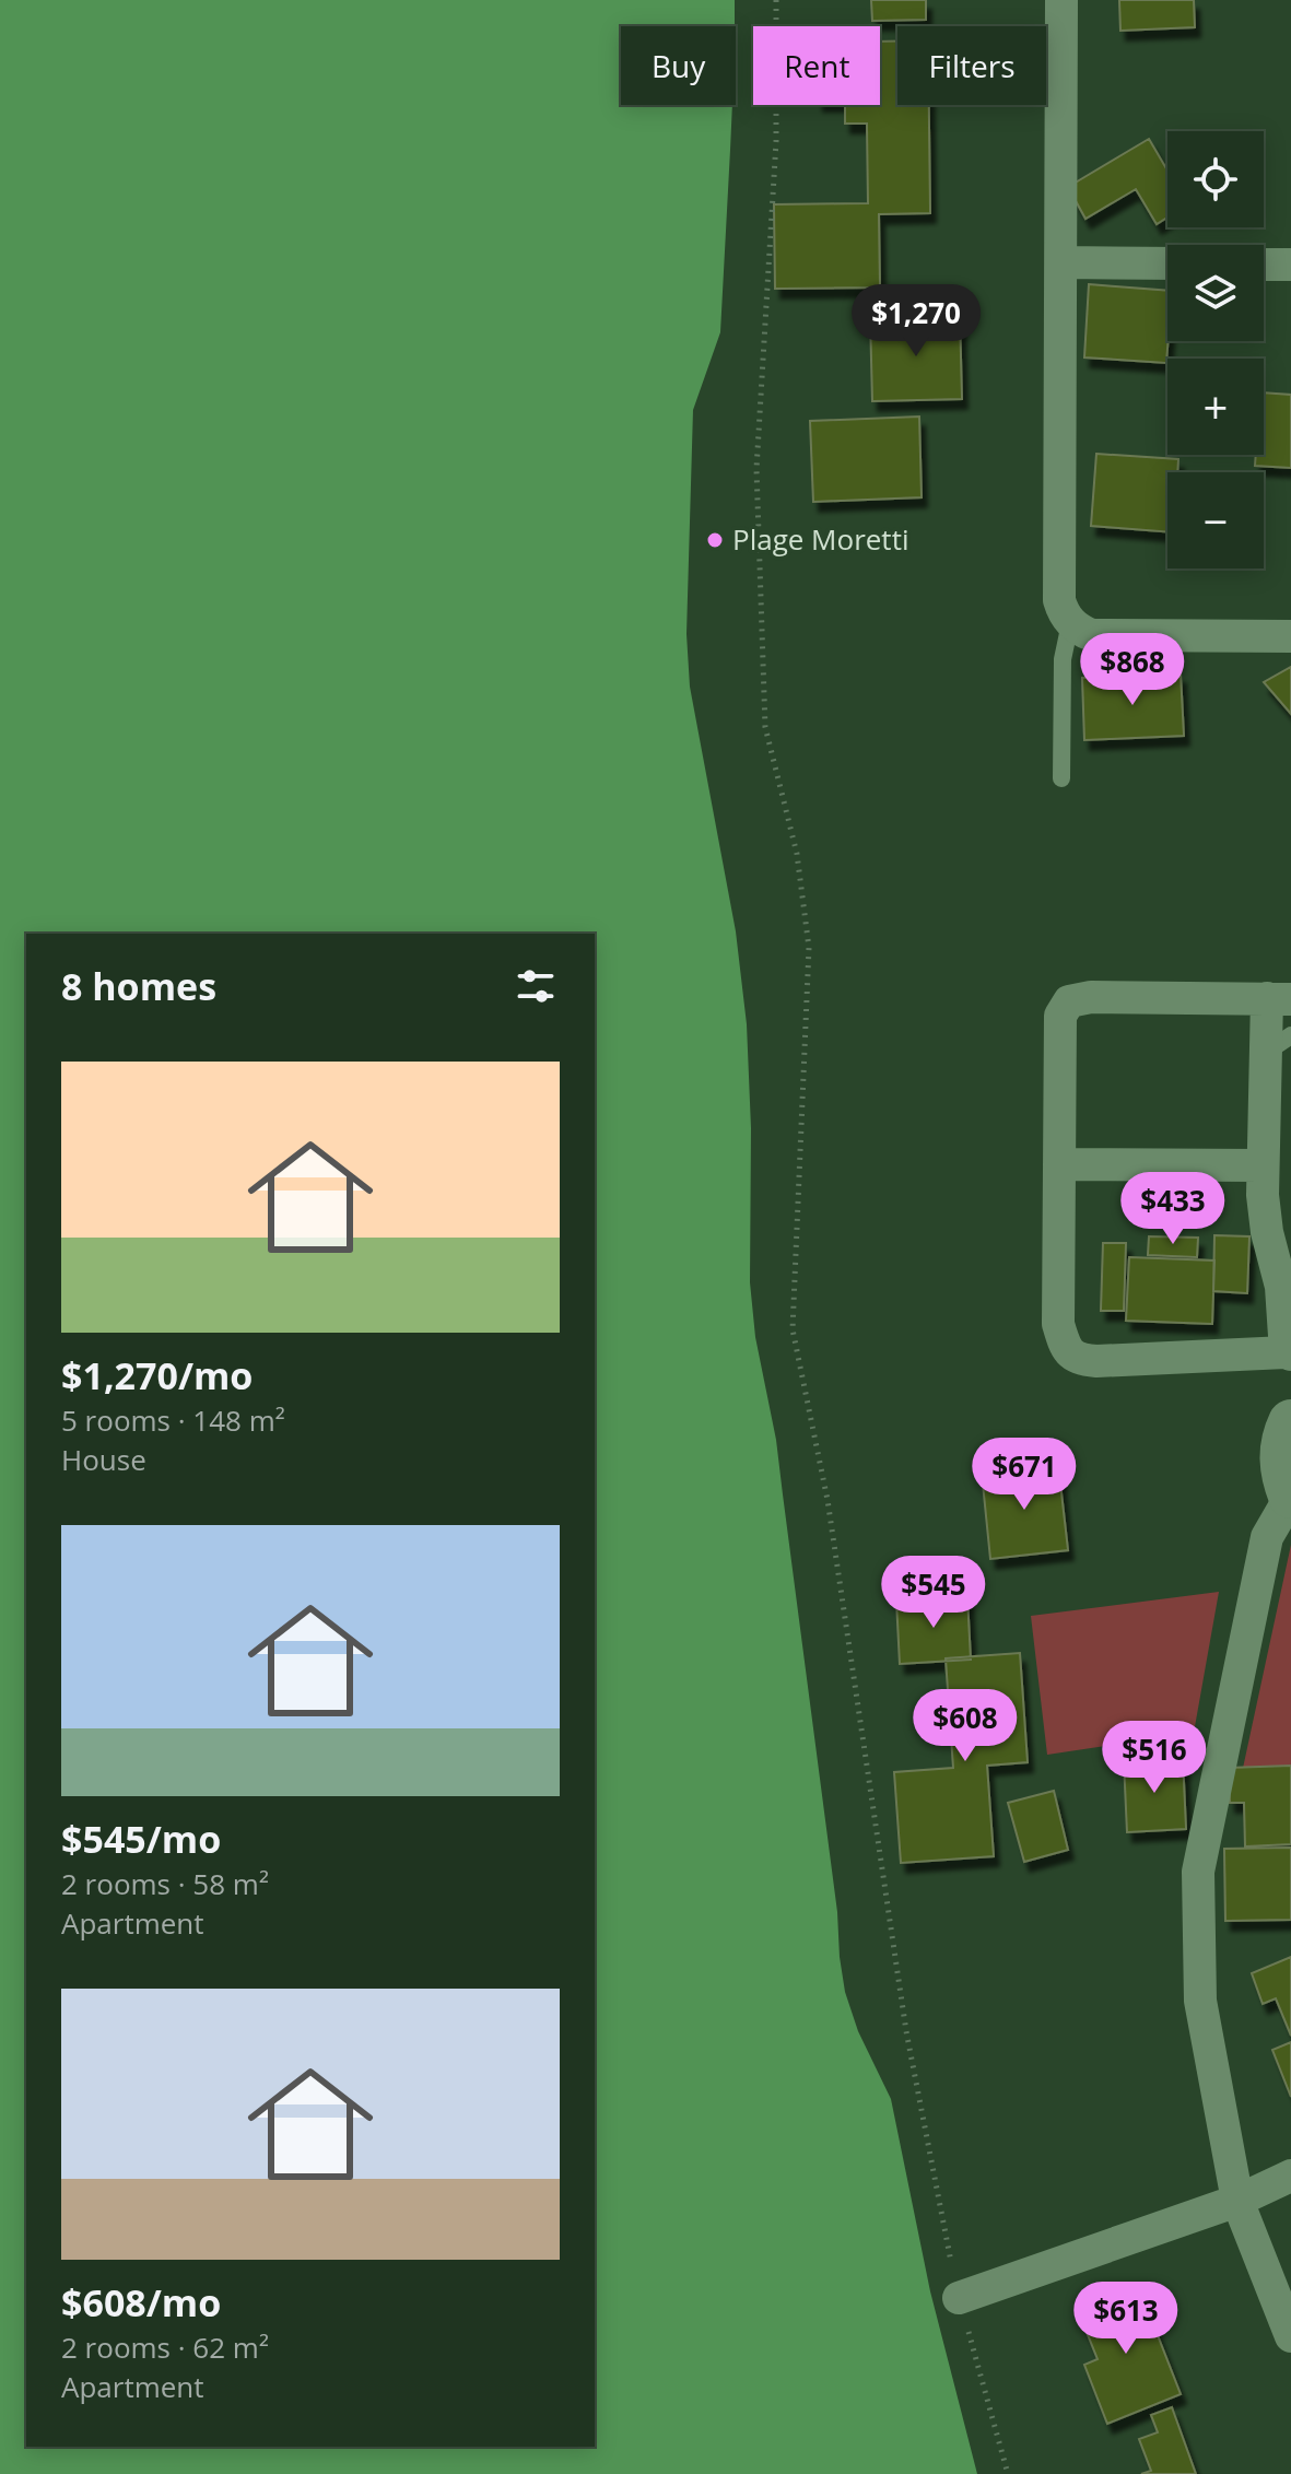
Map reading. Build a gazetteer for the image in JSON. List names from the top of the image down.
{
  "places": ["Plage Moretti"],
  "page": {
    "chip": ["Buy", "Rent", "Filters"],
    "map_buttons": ["+", "−"],
    "price": [
      "$1,270",
      "$868",
      "$433",
      "$671",
      "$545",
      "$608",
      "$516",
      "$613"
    ],
    "heading": "8 homes",
    "list": [
      {
        "name": "$1,270/mo",
        "note": "5 rooms · 148 m² · House"
      },
      {
        "name": "$545/mo",
        "note": "2 rooms · 58 m² · Apartment"
      },
      {
        "name": "$608/mo",
        "note": "2 rooms · 62 m² · Apartment"
      }
    ]
  }
}
